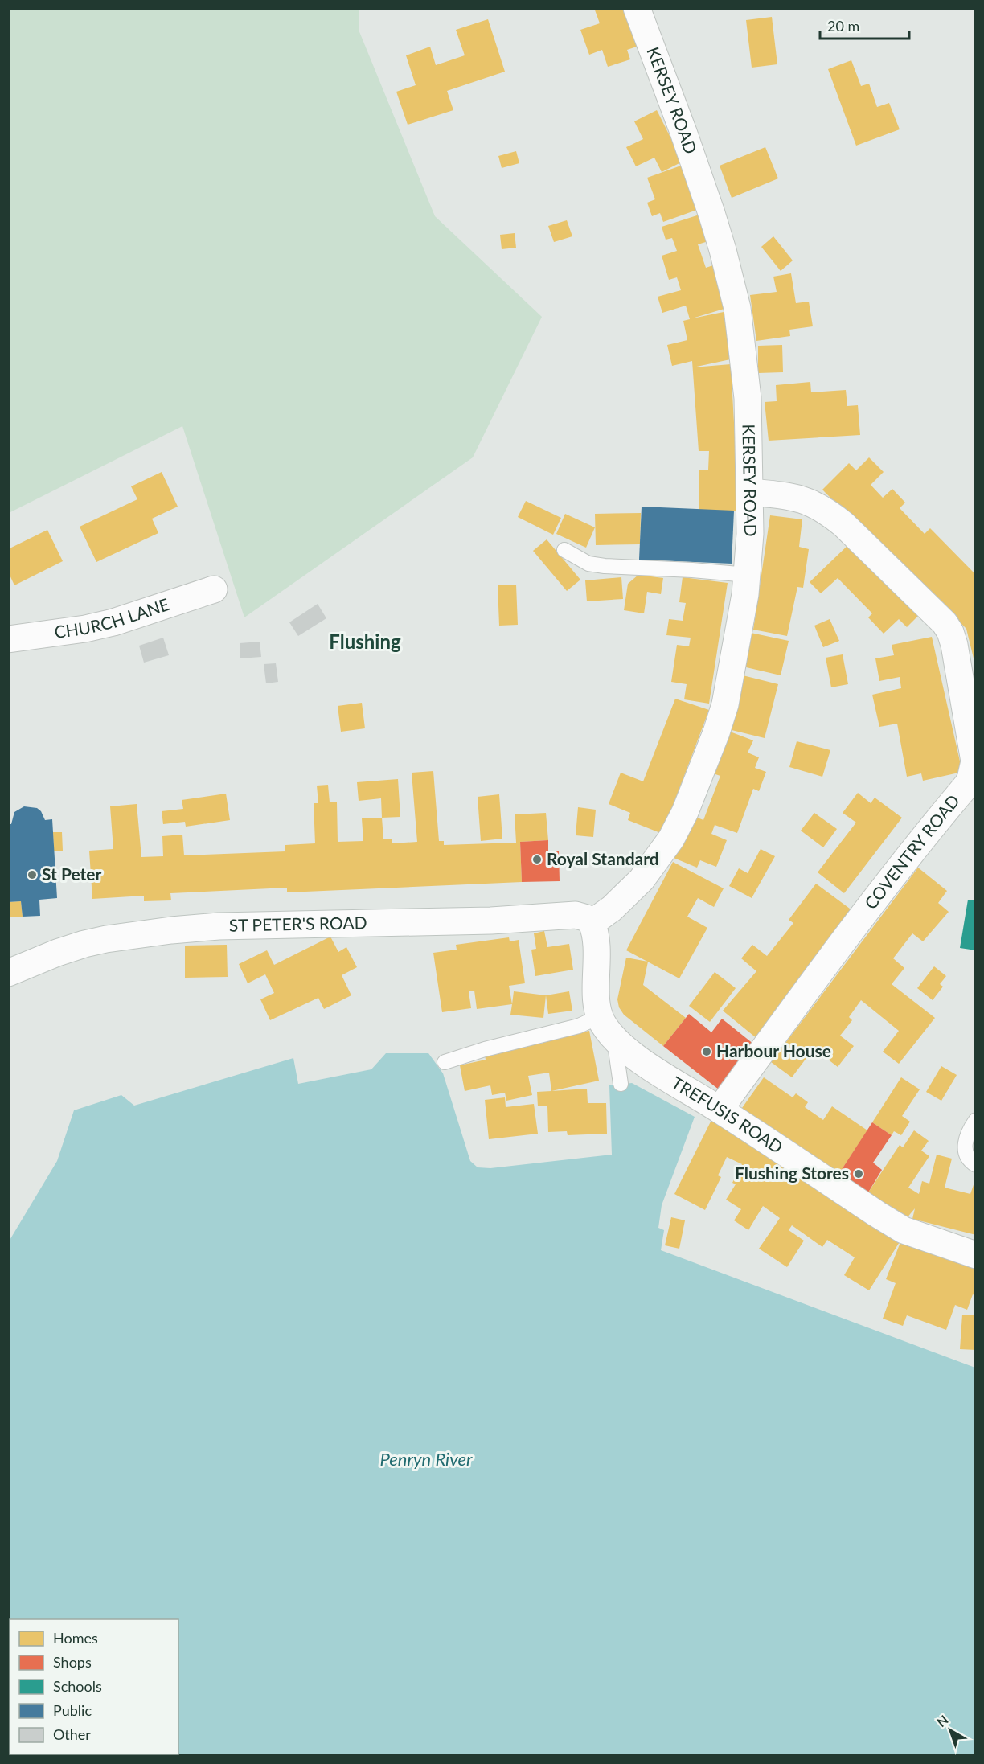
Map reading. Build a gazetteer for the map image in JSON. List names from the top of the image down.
{
  "streets": {
    "street": [
      "KERSEY ROAD",
      "CHURCH LANE",
      "COVENTRY ROAD",
      "ST PETER'S ROAD",
      "TREFUSIS ROAD"
    ]
  },
  "crossings": [
    ["KERSEY ROAD", "COVENTRY ROAD"],
    ["KERSEY ROAD", "ST PETER'S ROAD"],
    ["COVENTRY ROAD", "TREFUSIS ROAD"]
  ],
  "districts": ["Flushing"],
  "water": ["Penryn River"],
  "places": [
    "Royal Standard",
    "St Peter",
    "Harbour House",
    "Flushing Stores"
  ],
  "legend": [
    "Homes",
    "Shops",
    "Schools",
    "Public",
    "Other"
  ],
  "scale_bar": "20 m",
  "north": "top left"
}
